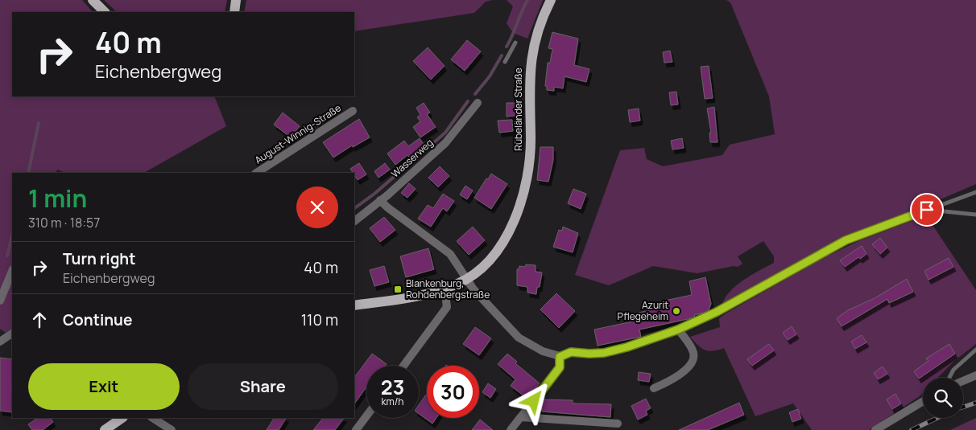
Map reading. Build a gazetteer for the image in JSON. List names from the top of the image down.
{
  "streets": {
    "main road": ["Rübeländer Straße"],
    "street": ["August-Winnig-Straße", "Wasserweg"]
  },
  "places": {
    "transit": ["Blankenburg, Rohdenbergstraße"],
    "other": ["Azurit Pflegeheim"]
  },
  "page": {
    "turn": ["40 m", "Eichenbergweg"],
    "heading": ["1 min", "310 m · 18:57"],
    "list": [
      {
        "name": "Turn right",
        "note": "Eichenbergweg",
        "value": "40 m"
      },
      {
        "name": "Continue",
        "value": "110 m"
      }
    ],
    "buttons": ["Exit", "Share"],
    "speed": "23 km/h",
    "limit": "30"
  }
}
